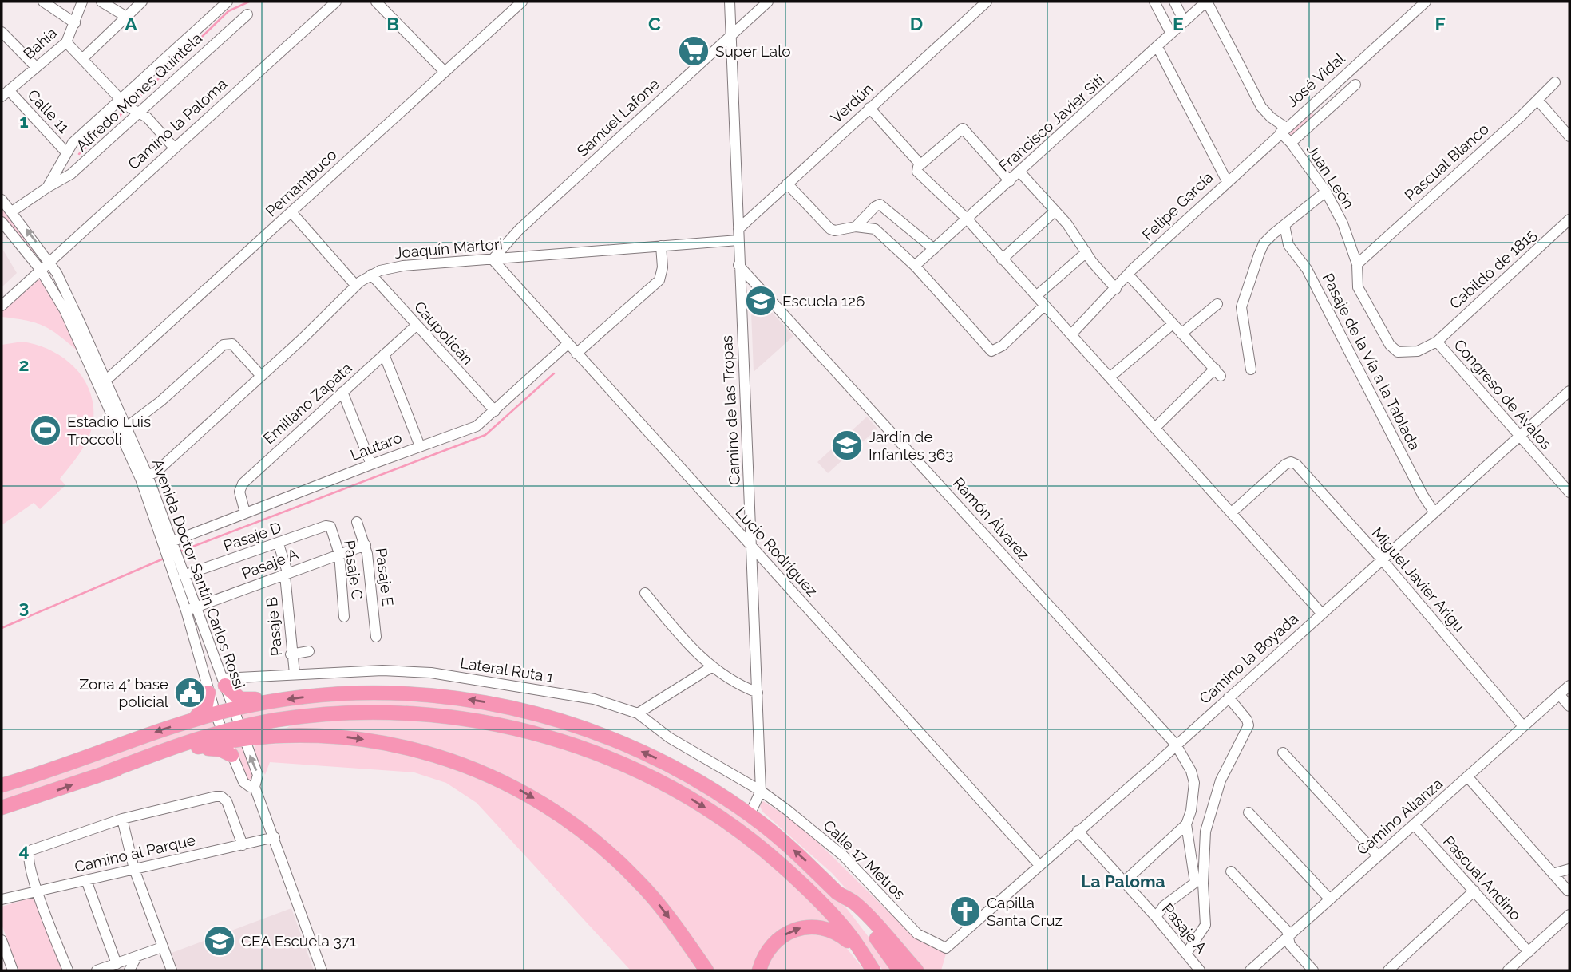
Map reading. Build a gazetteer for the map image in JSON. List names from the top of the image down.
{
  "streets": {
    "street": [
      "Bahía",
      "José Vidal",
      "Alfredo Mones Quintela",
      "Verdún",
      "Calle 11",
      "Samuel Lafone",
      "Francisco Javier Siti",
      "Camino la Paloma",
      "Pascual Blanco",
      "Juan León",
      "Pernambuco",
      "Felipe García",
      "Joaquín Martori",
      "Cabildo de 1815",
      "Caupolicán",
      "Pasaje de la Vía a la Tablada",
      "Congreso de Ávalos",
      "Emiliano Zapata",
      "Camino de las Tropas",
      "Lautaro",
      "Ramón Álvarez",
      "Pasaje D",
      "Lucio Rodríguez",
      "Pasaje A",
      "Pasaje C",
      "Avenida Doctor Santín Carlos Rossi",
      "Pasaje E",
      "Miguel Javier Arigu",
      "Pasaje B",
      "Camino la Boyada",
      "Lateral Ruta 1",
      "Camino Alianza",
      "Camino al Parque",
      "Calle 17 Metros",
      "Pascual Andino"
    ]
  },
  "crossings": [
    ["Bahía", "Calle 11"],
    ["José Vidal", "Juan León"],
    ["José Vidal", "Felipe García"],
    ["Alfredo Mones Quintela", "Calle 11"],
    ["Alfredo Mones Quintela", "Avenida Doctor Santín Carlos Rossi"],
    ["Verdún", "Camino de las Tropas"],
    ["Samuel Lafone", "Joaquín Martori"],
    ["Samuel Lafone", "Camino de las Tropas"],
    ["Samuel Lafone", "Lucio Rodríguez"],
    ["Francisco Javier Siti", "Juan León"],
    ["Francisco Javier Siti", "Felipe García"],
    ["Camino la Paloma", "Avenida Doctor Santín Carlos Rossi"],
    ["Pascual Blanco", "Juan León"],
    ["Juan León", "Cabildo de 1815"],
    ["Juan León", "Congreso de Ávalos"],
    ["Pernambuco", "Avenida Doctor Santín Carlos Rossi"],
    ["Joaquín Martori", "Caupolicán"],
    ["Joaquín Martori", "Camino de las Tropas"],
    ["Joaquín Martori", "Lucio Rodríguez"],
    ["Joaquín Martori", "Avenida Doctor Santín Carlos Rossi"],
    ["Cabildo de 1815", "Congreso de Ávalos"],
    ["Caupolicán", "Emiliano Zapata"],
    ["Caupolicán", "Lautaro"],
    ["Pasaje de la Vía a la Tablada", "Camino la Boyada"],
    ["Congreso de Ávalos", "Camino la Boyada"],
    ["Emiliano Zapata", "Lautaro"],
    ["Camino de las Tropas", "Ramón Álvarez"],
    ["Camino de las Tropas", "Lucio Rodríguez"],
    ["Camino de las Tropas", "Lateral Ruta 1"],
    ["Camino de las Tropas", "Calle 17 Metros"],
    ["Lautaro", "Lucio Rodríguez"],
    ["Lautaro", "Avenida Doctor Santín Carlos Rossi"],
    ["Ramón Álvarez", "Camino la Boyada"],
    ["Pasaje D", "Pasaje C"],
    ["Pasaje D", "Avenida Doctor Santín Carlos Rossi"],
    ["Pasaje D", "Pasaje B"],
    ["Lucio Rodríguez", "Camino la Boyada"],
    ["Pasaje A", "Pasaje C"],
    ["Pasaje A", "Avenida Doctor Santín Carlos Rossi"],
    ["Pasaje A", "Pasaje E"],
    ["Pasaje A", "Pasaje B"],
    ["Pasaje A", "Camino la Boyada"],
    ["Avenida Doctor Santín Carlos Rossi", "Lateral Ruta 1"],
    ["Avenida Doctor Santín Carlos Rossi", "Camino al Parque"],
    ["Miguel Javier Arigu", "Camino la Boyada"],
    ["Miguel Javier Arigu", "Camino Alianza"],
    ["Pasaje B", "Lateral Ruta 1"],
    ["Camino la Boyada", "Calle 17 Metros"],
    ["Lateral Ruta 1", "Calle 17 Metros"],
    ["Camino Alianza", "Pascual Andino"]
  ],
  "districts": ["La Paloma"],
  "places": {
    "supermarket": ["Super Lalo"],
    "school or university": ["Escuela 126", "Jardín de Infantes 363", "CEA Escuela 371"],
    "sports": ["Estadio Luis Troccoli"],
    "public building": ["Zona 4° base policial"],
    "church": ["Capilla Santa Cruz"]
  },
  "grid": {
    "columns": [
      "A",
      "B",
      "C",
      "D",
      "E",
      "F"
    ],
    "rows": [
      "1",
      "2",
      "3",
      "4"
    ]
  }
}
